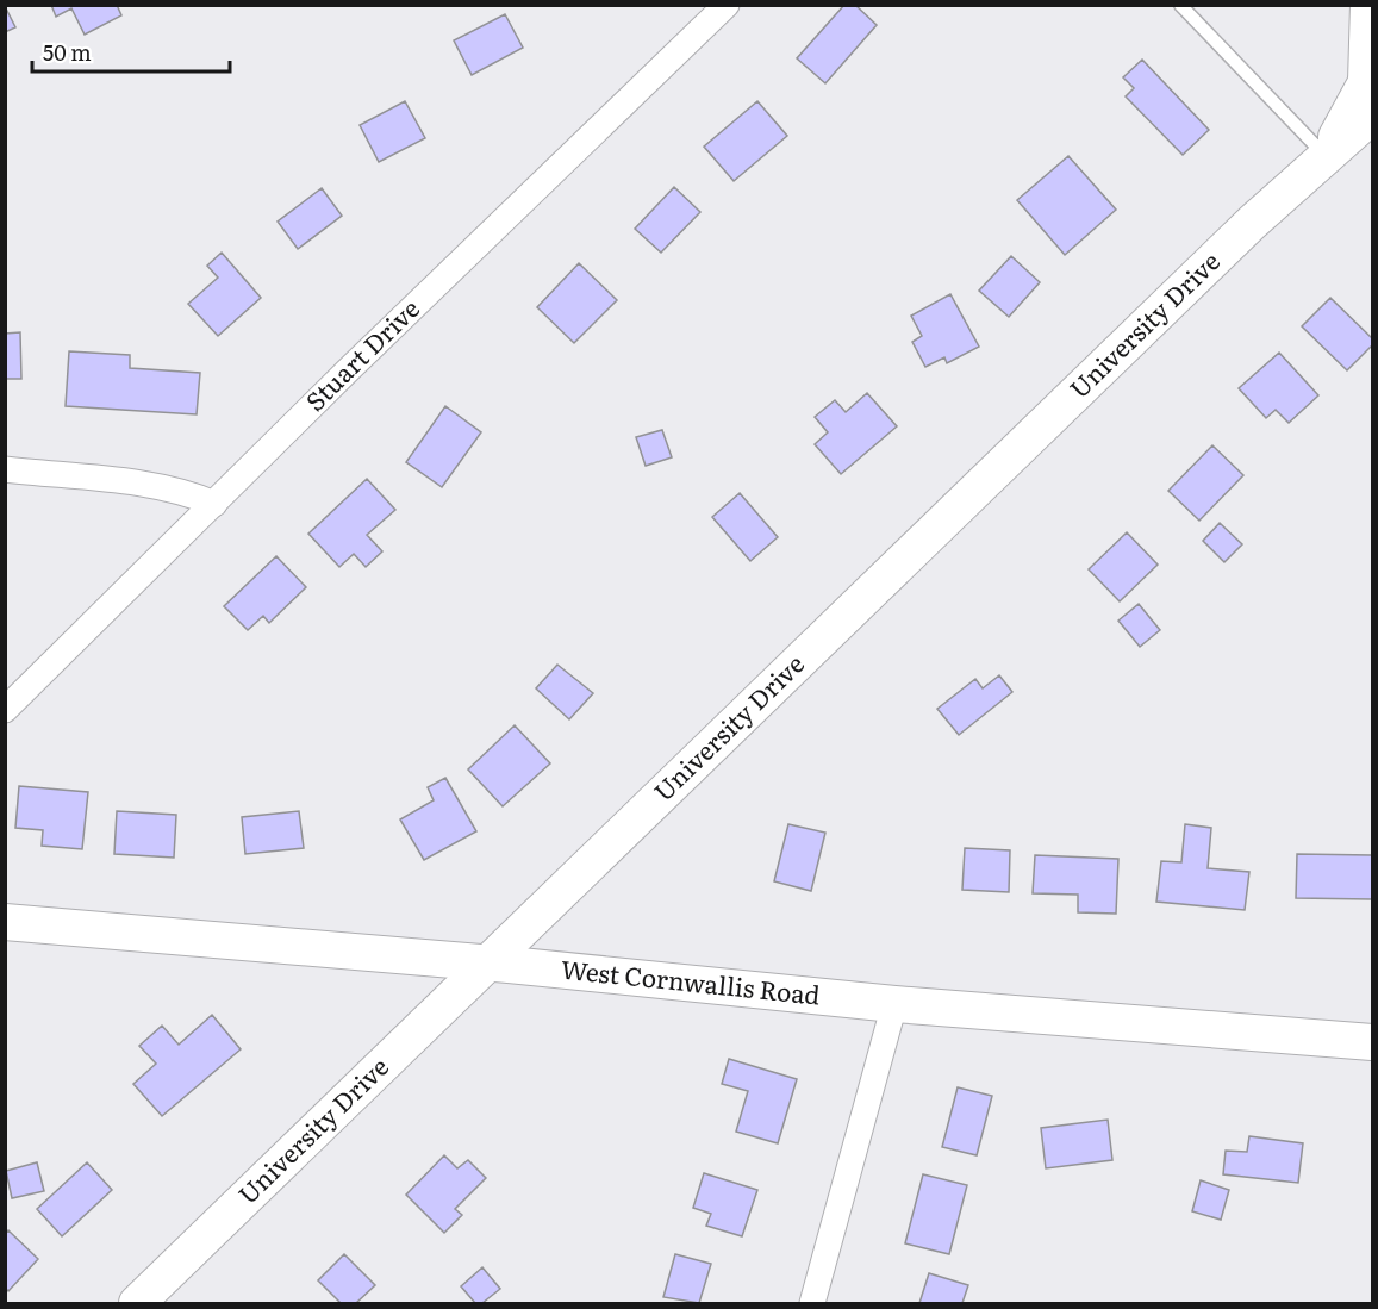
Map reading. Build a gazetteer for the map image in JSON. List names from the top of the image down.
{
  "streets": {
    "street": ["University Drive", "Stuart Drive", "West Cornwallis Road"]
  },
  "crossings": [
    ["University Drive", "West Cornwallis Road"]
  ],
  "scale_bar": "50 m"
}
